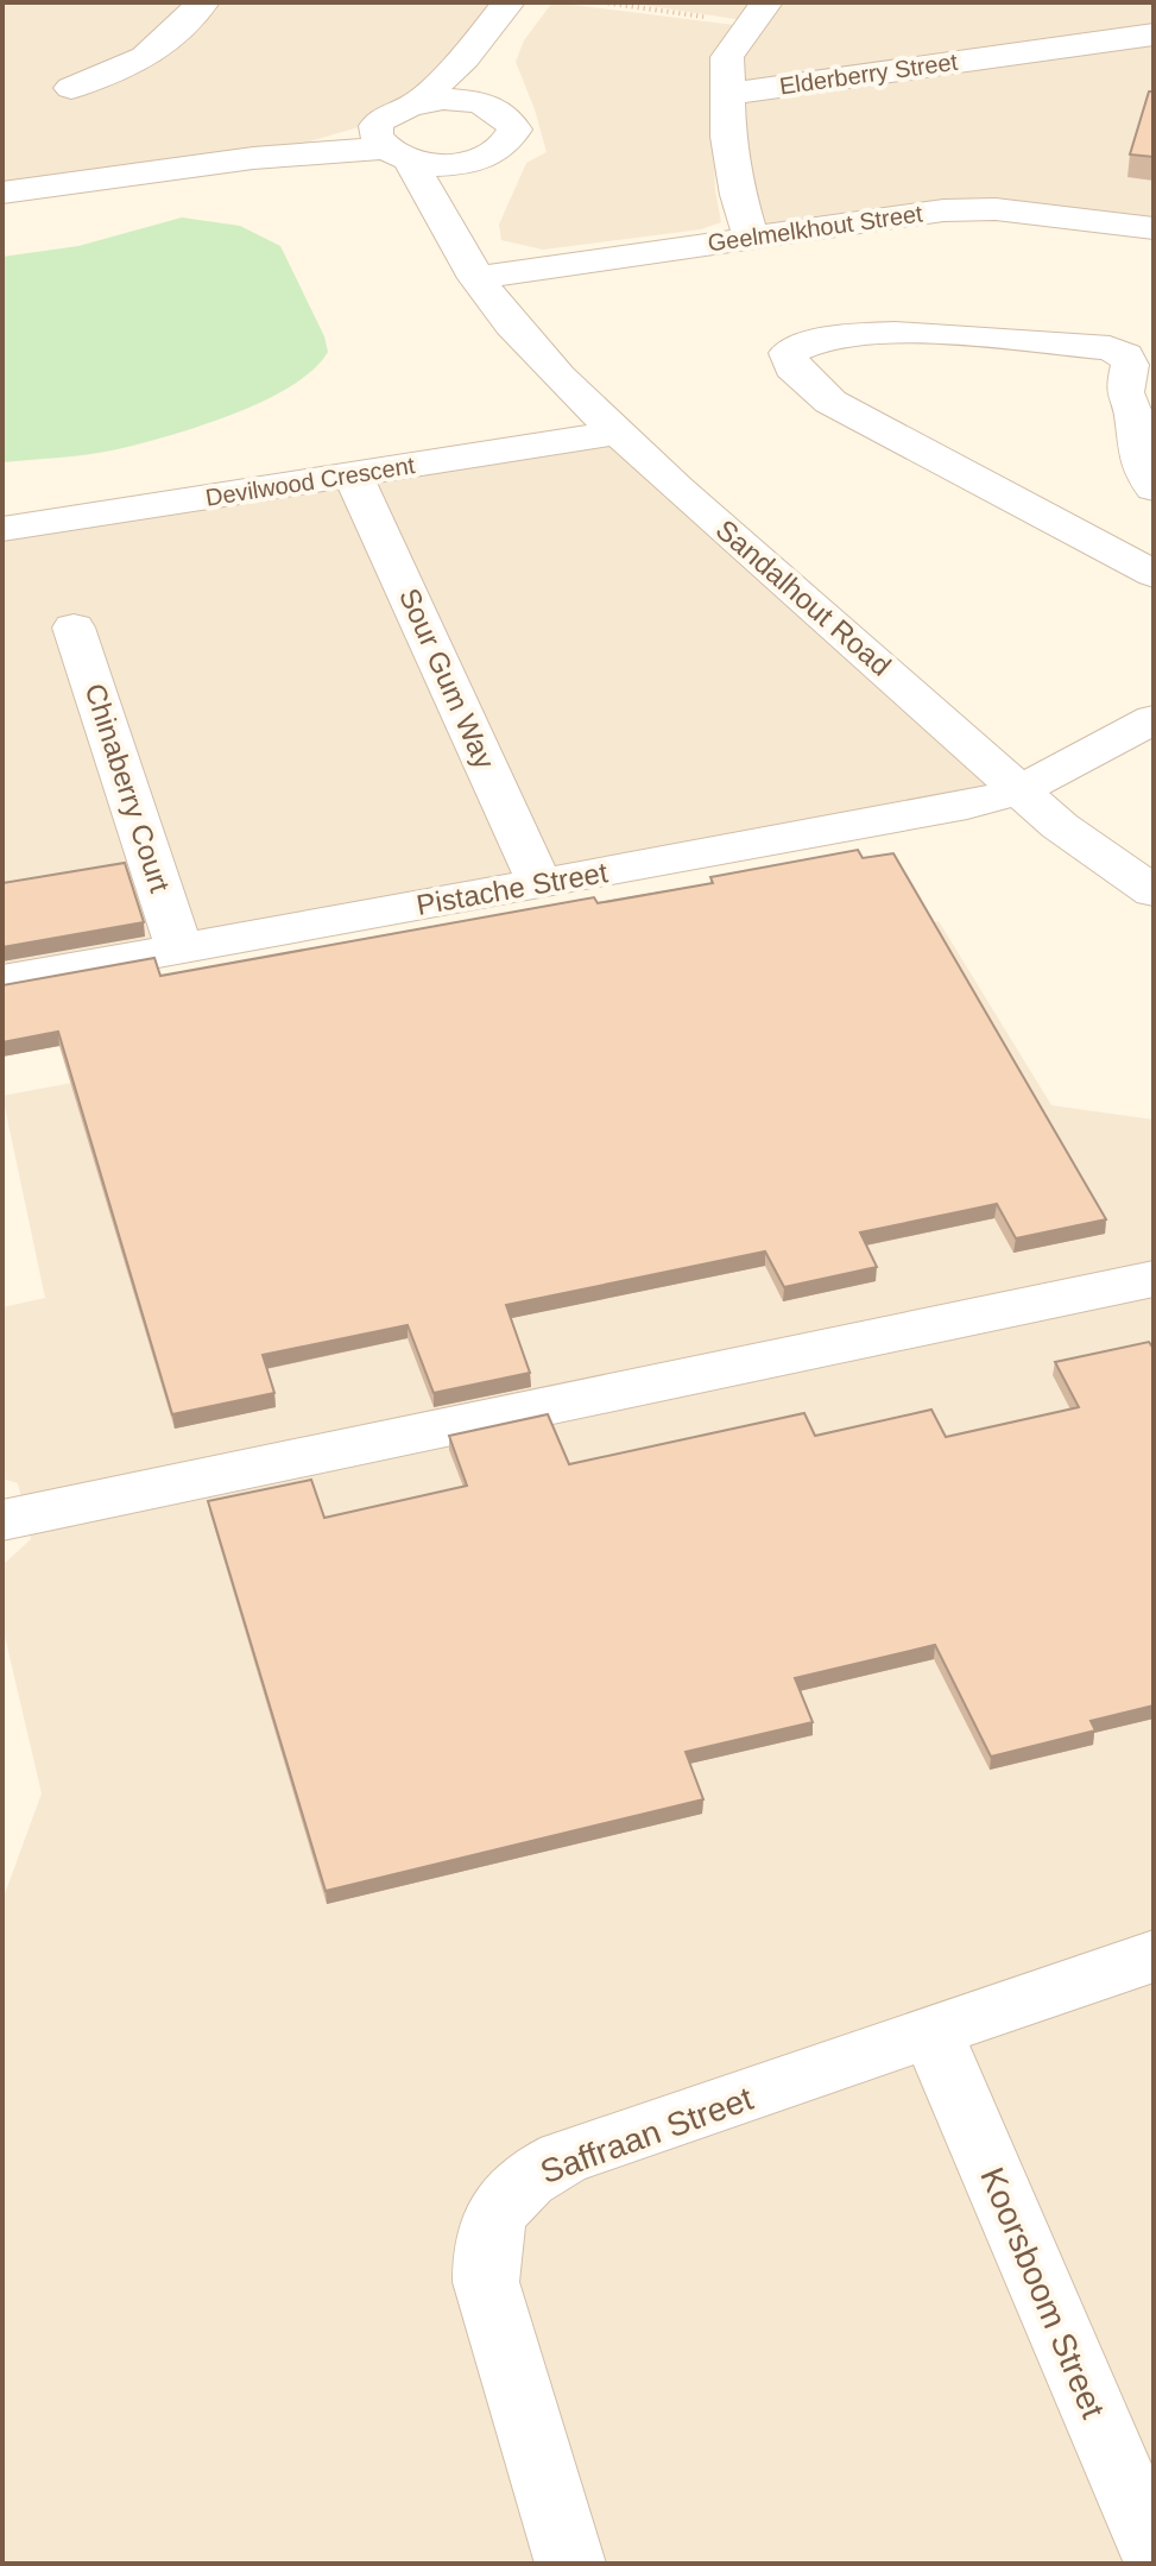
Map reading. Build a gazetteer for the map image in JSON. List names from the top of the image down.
{
  "streets": {
    "street": [
      "Elderberry Street",
      "Geelmelkhout Street",
      "Devilwood Crescent",
      "Sandalhout Road",
      "Sour Gum Way",
      "Chinaberry Court",
      "Pistache Street",
      "Saffraan Street",
      "Koorsboom Street"
    ]
  },
  "crossings": [
    ["Geelmelkhout Street", "Sandalhout Road"],
    ["Devilwood Crescent", "Sandalhout Road"],
    ["Devilwood Crescent", "Sour Gum Way"],
    ["Sandalhout Road", "Pistache Street"],
    ["Sour Gum Way", "Pistache Street"],
    ["Chinaberry Court", "Pistache Street"],
    ["Saffraan Street", "Koorsboom Street"]
  ]
}
